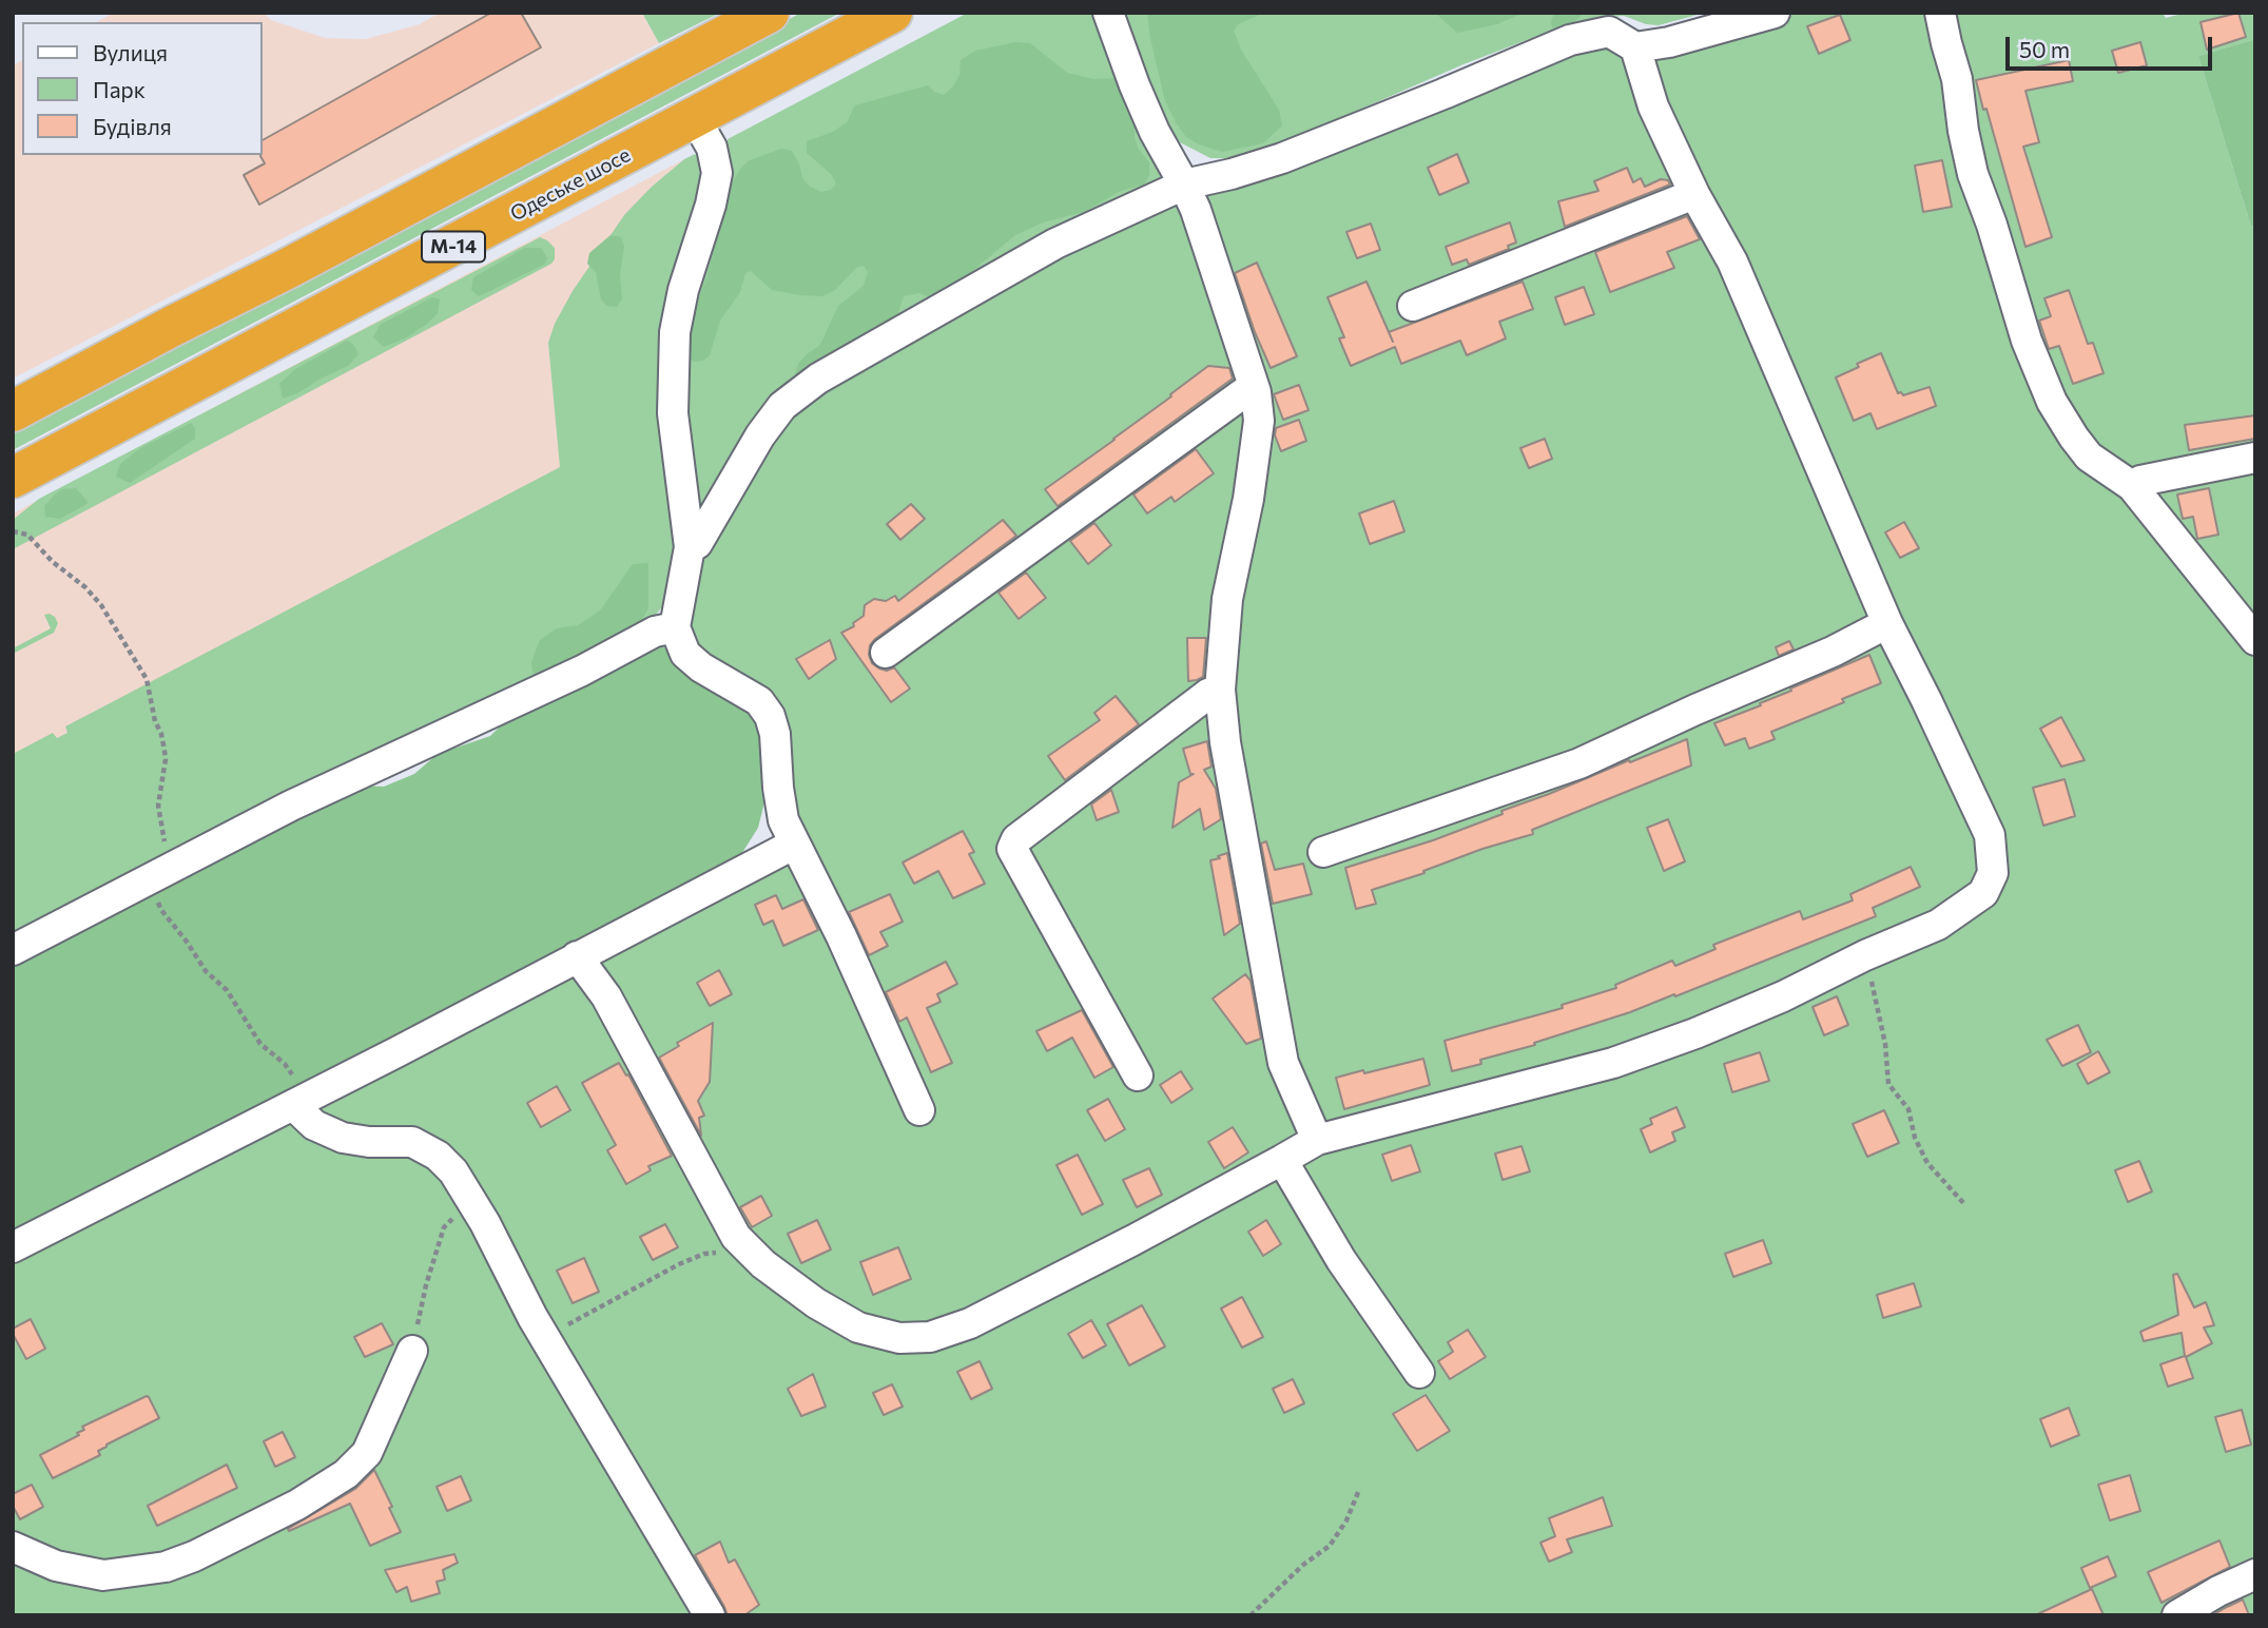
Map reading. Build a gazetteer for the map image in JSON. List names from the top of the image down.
{
  "streets": {
    "highway": ["Одеське шосе", "М-14"]
  },
  "legend": ["Вулиця", "Парк", "Будівля"],
  "scale_bar": "50 m"
}
